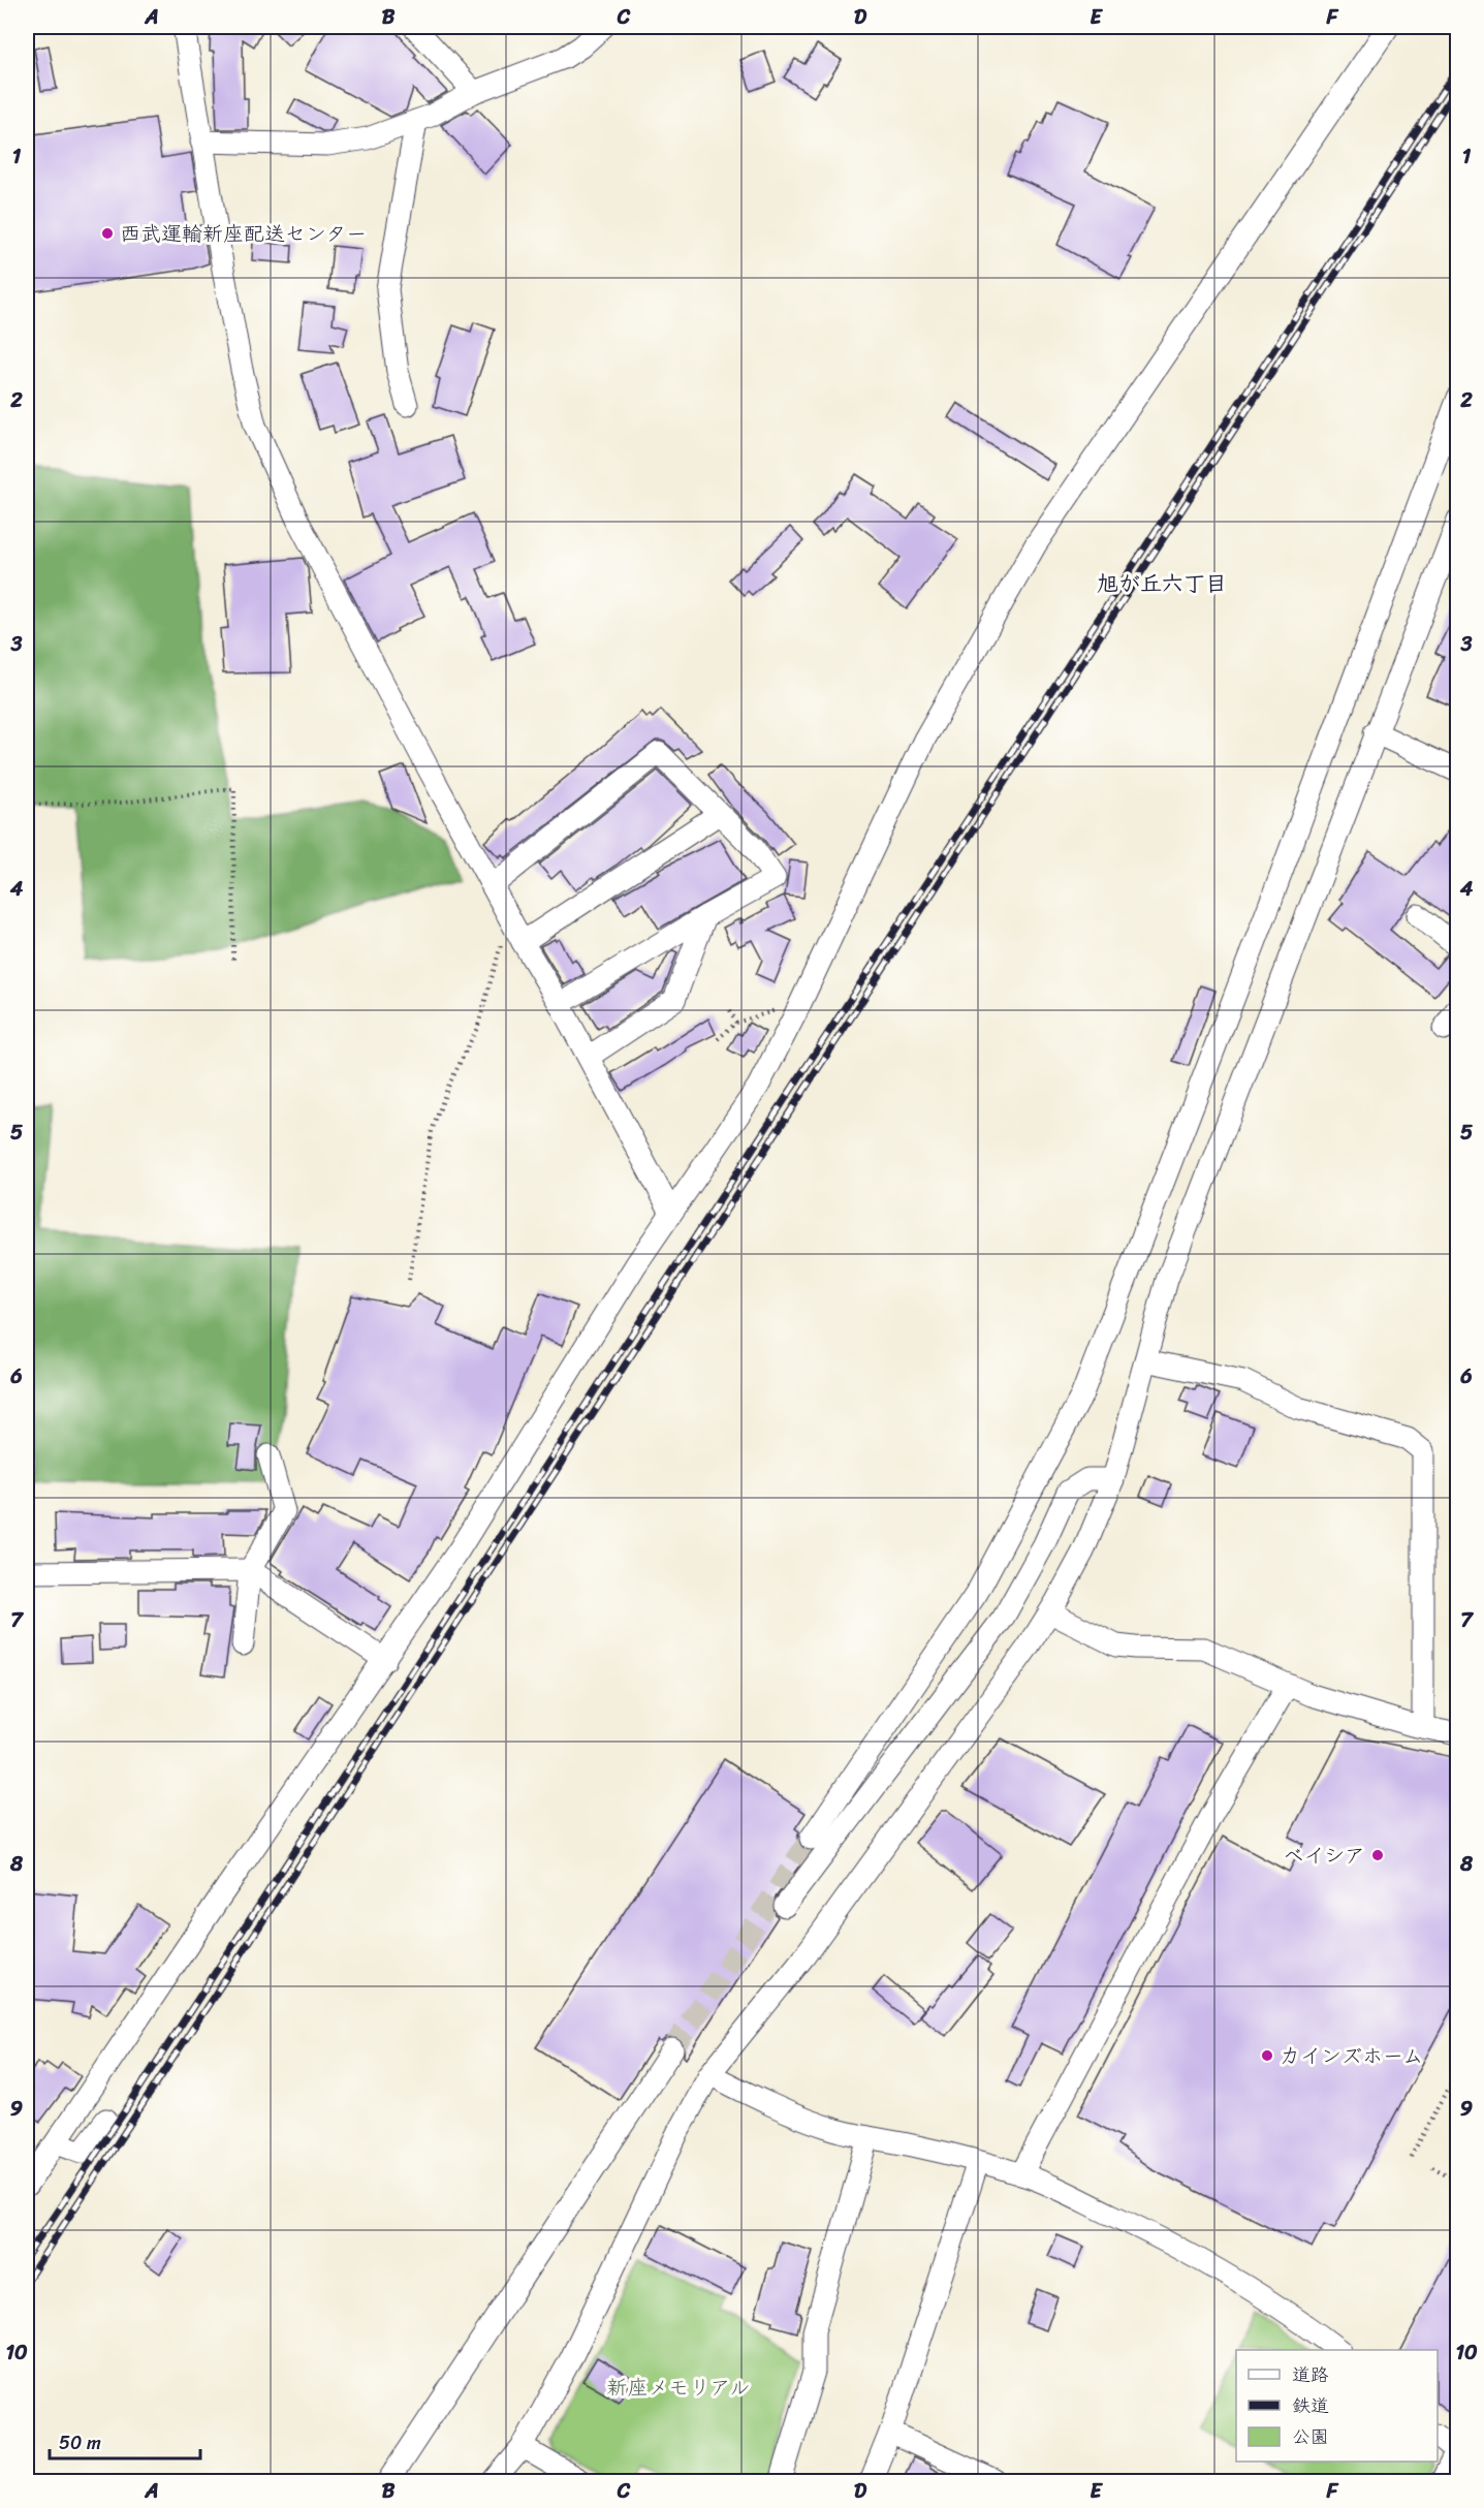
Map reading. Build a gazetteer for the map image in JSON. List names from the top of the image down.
{
  "districts": ["旭が丘六丁目"],
  "parks": ["新座メモリアル"],
  "places": ["西武運輸新座配送センター", "ベイシア", "カインズホーム"],
  "legend": ["道路", "鉄道", "公園"],
  "scale_bar": "50 m",
  "grid": {
    "columns": [
      "A",
      "B",
      "C",
      "D",
      "E",
      "F"
    ],
    "rows": [
      "1",
      "2",
      "3",
      "4",
      "5",
      "6",
      "7",
      "8",
      "9",
      "10"
    ]
  }
}
